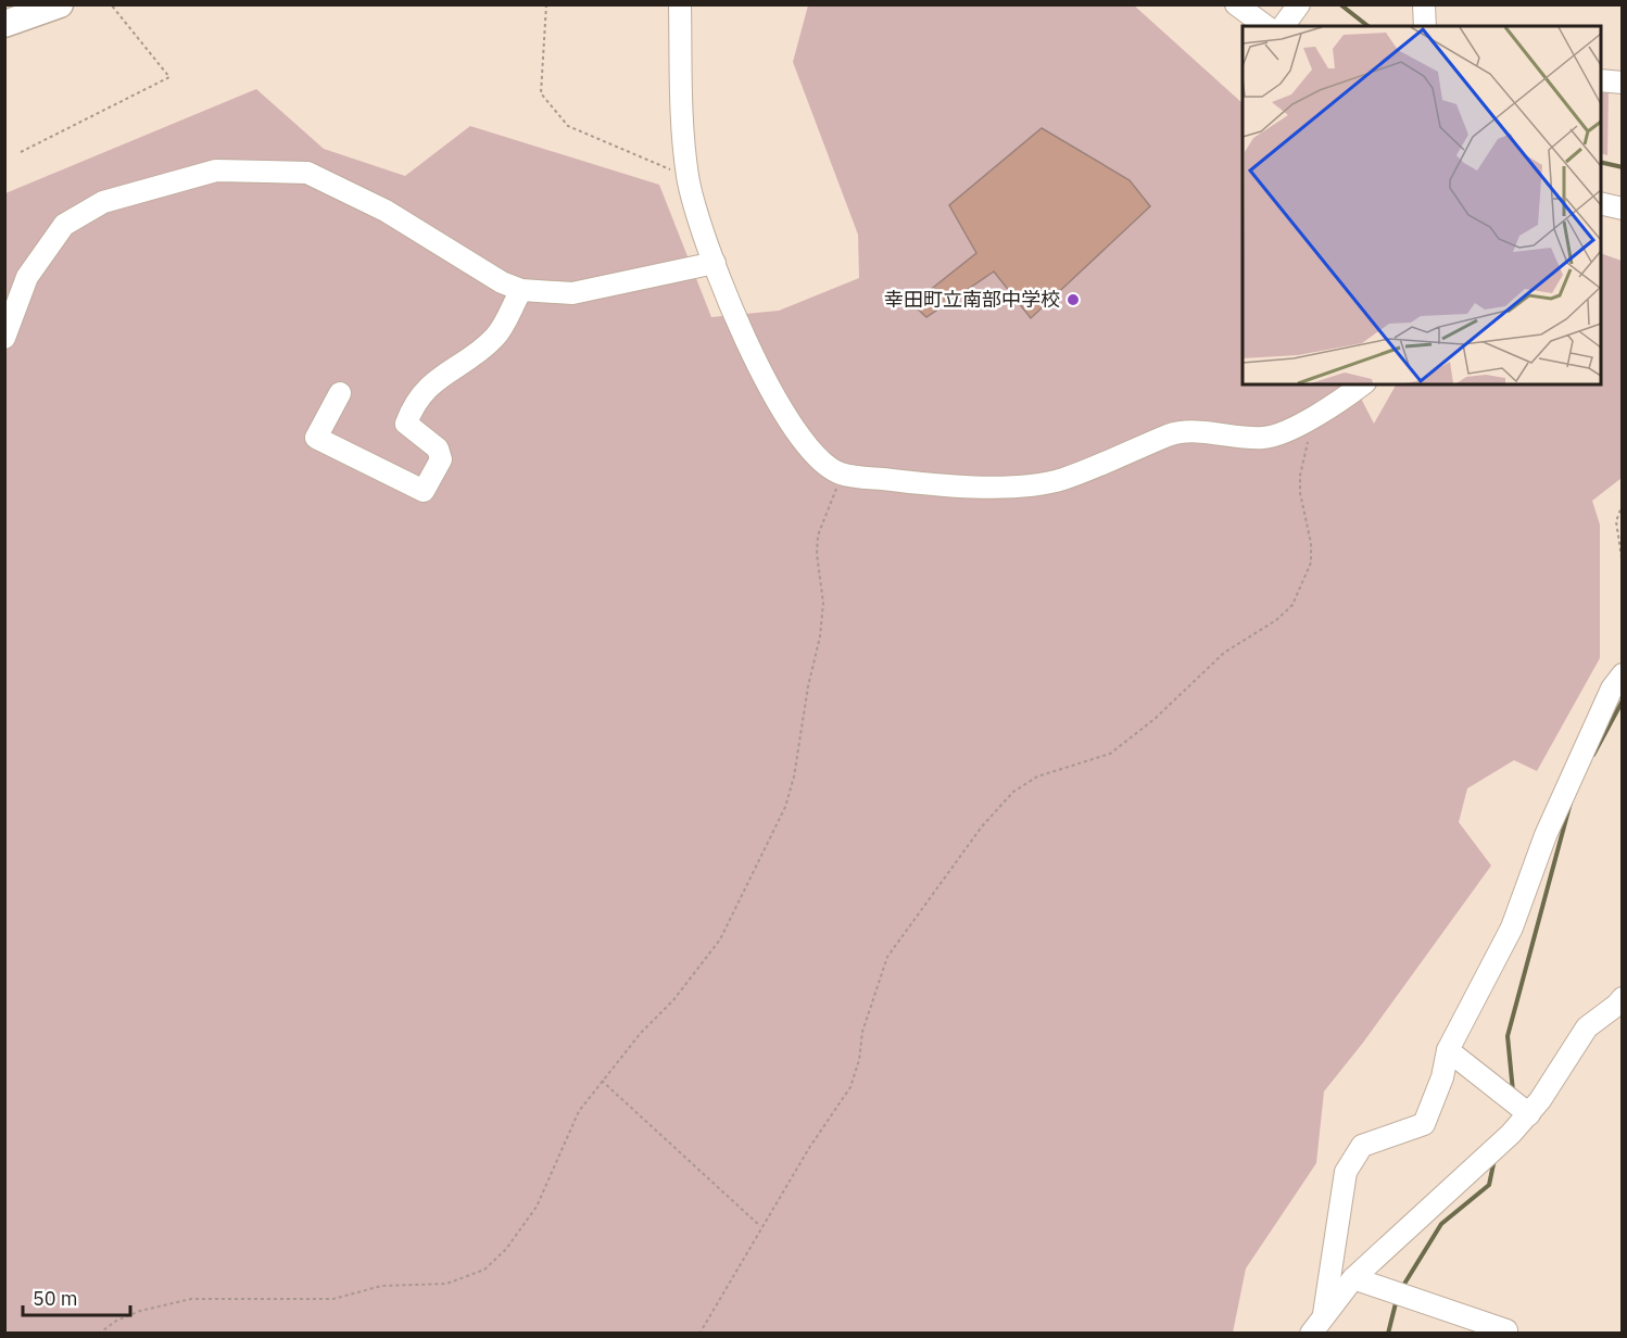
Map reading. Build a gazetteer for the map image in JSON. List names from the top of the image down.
{
  "places": ["幸田町立南部中学校"],
  "scale_bar": "50 m"
}
